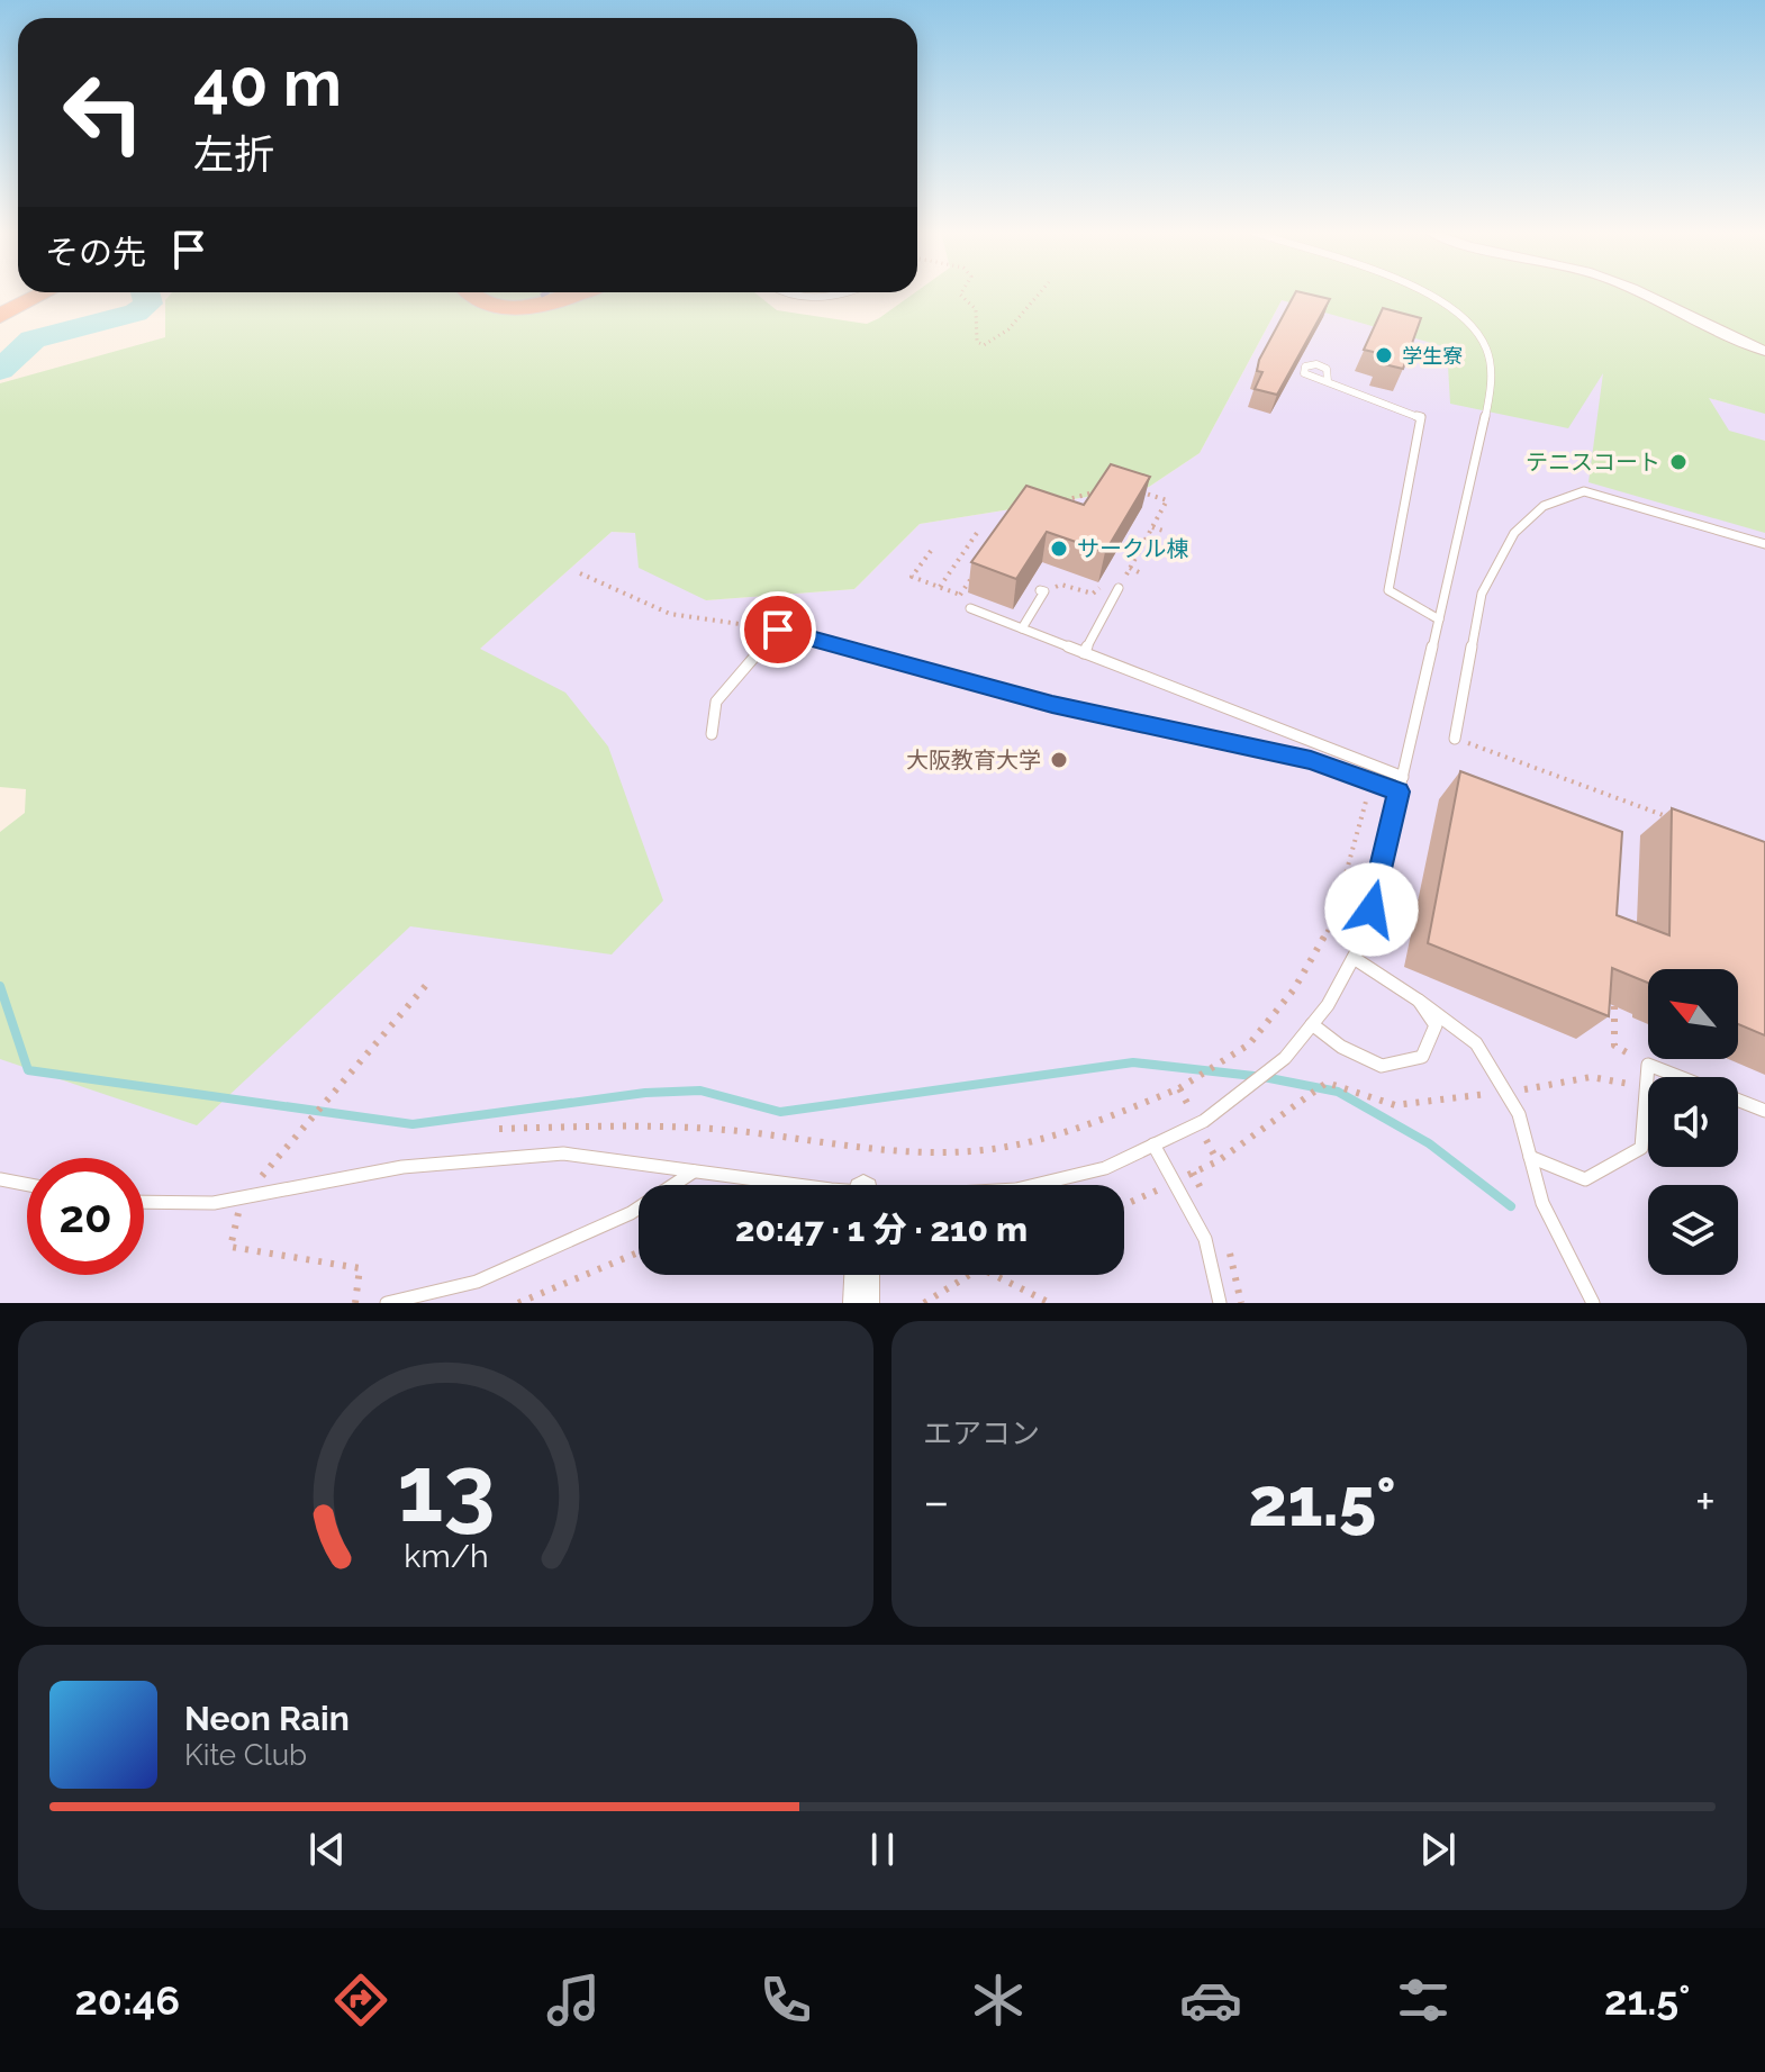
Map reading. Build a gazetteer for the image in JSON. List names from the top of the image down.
{
  "places": [
    "学生寮",
    "テニスコート",
    "サークル棟",
    "大阪教育大学"
  ],
  "north": "top left",
  "page": {
    "turn": ["40 m", "左折"],
    "then": "その先",
    "limit": "20",
    "trip": "20:47 · 1 分 · 210 m",
    "tile": "エアコン",
    "heat": ["−", "21.5°", "+"],
    "song": ["Neon Rain", "Kite Club"],
    "tabs": ["20:46", "21.5°"],
    "gauge": ["13", "km/h"]
  }
}
